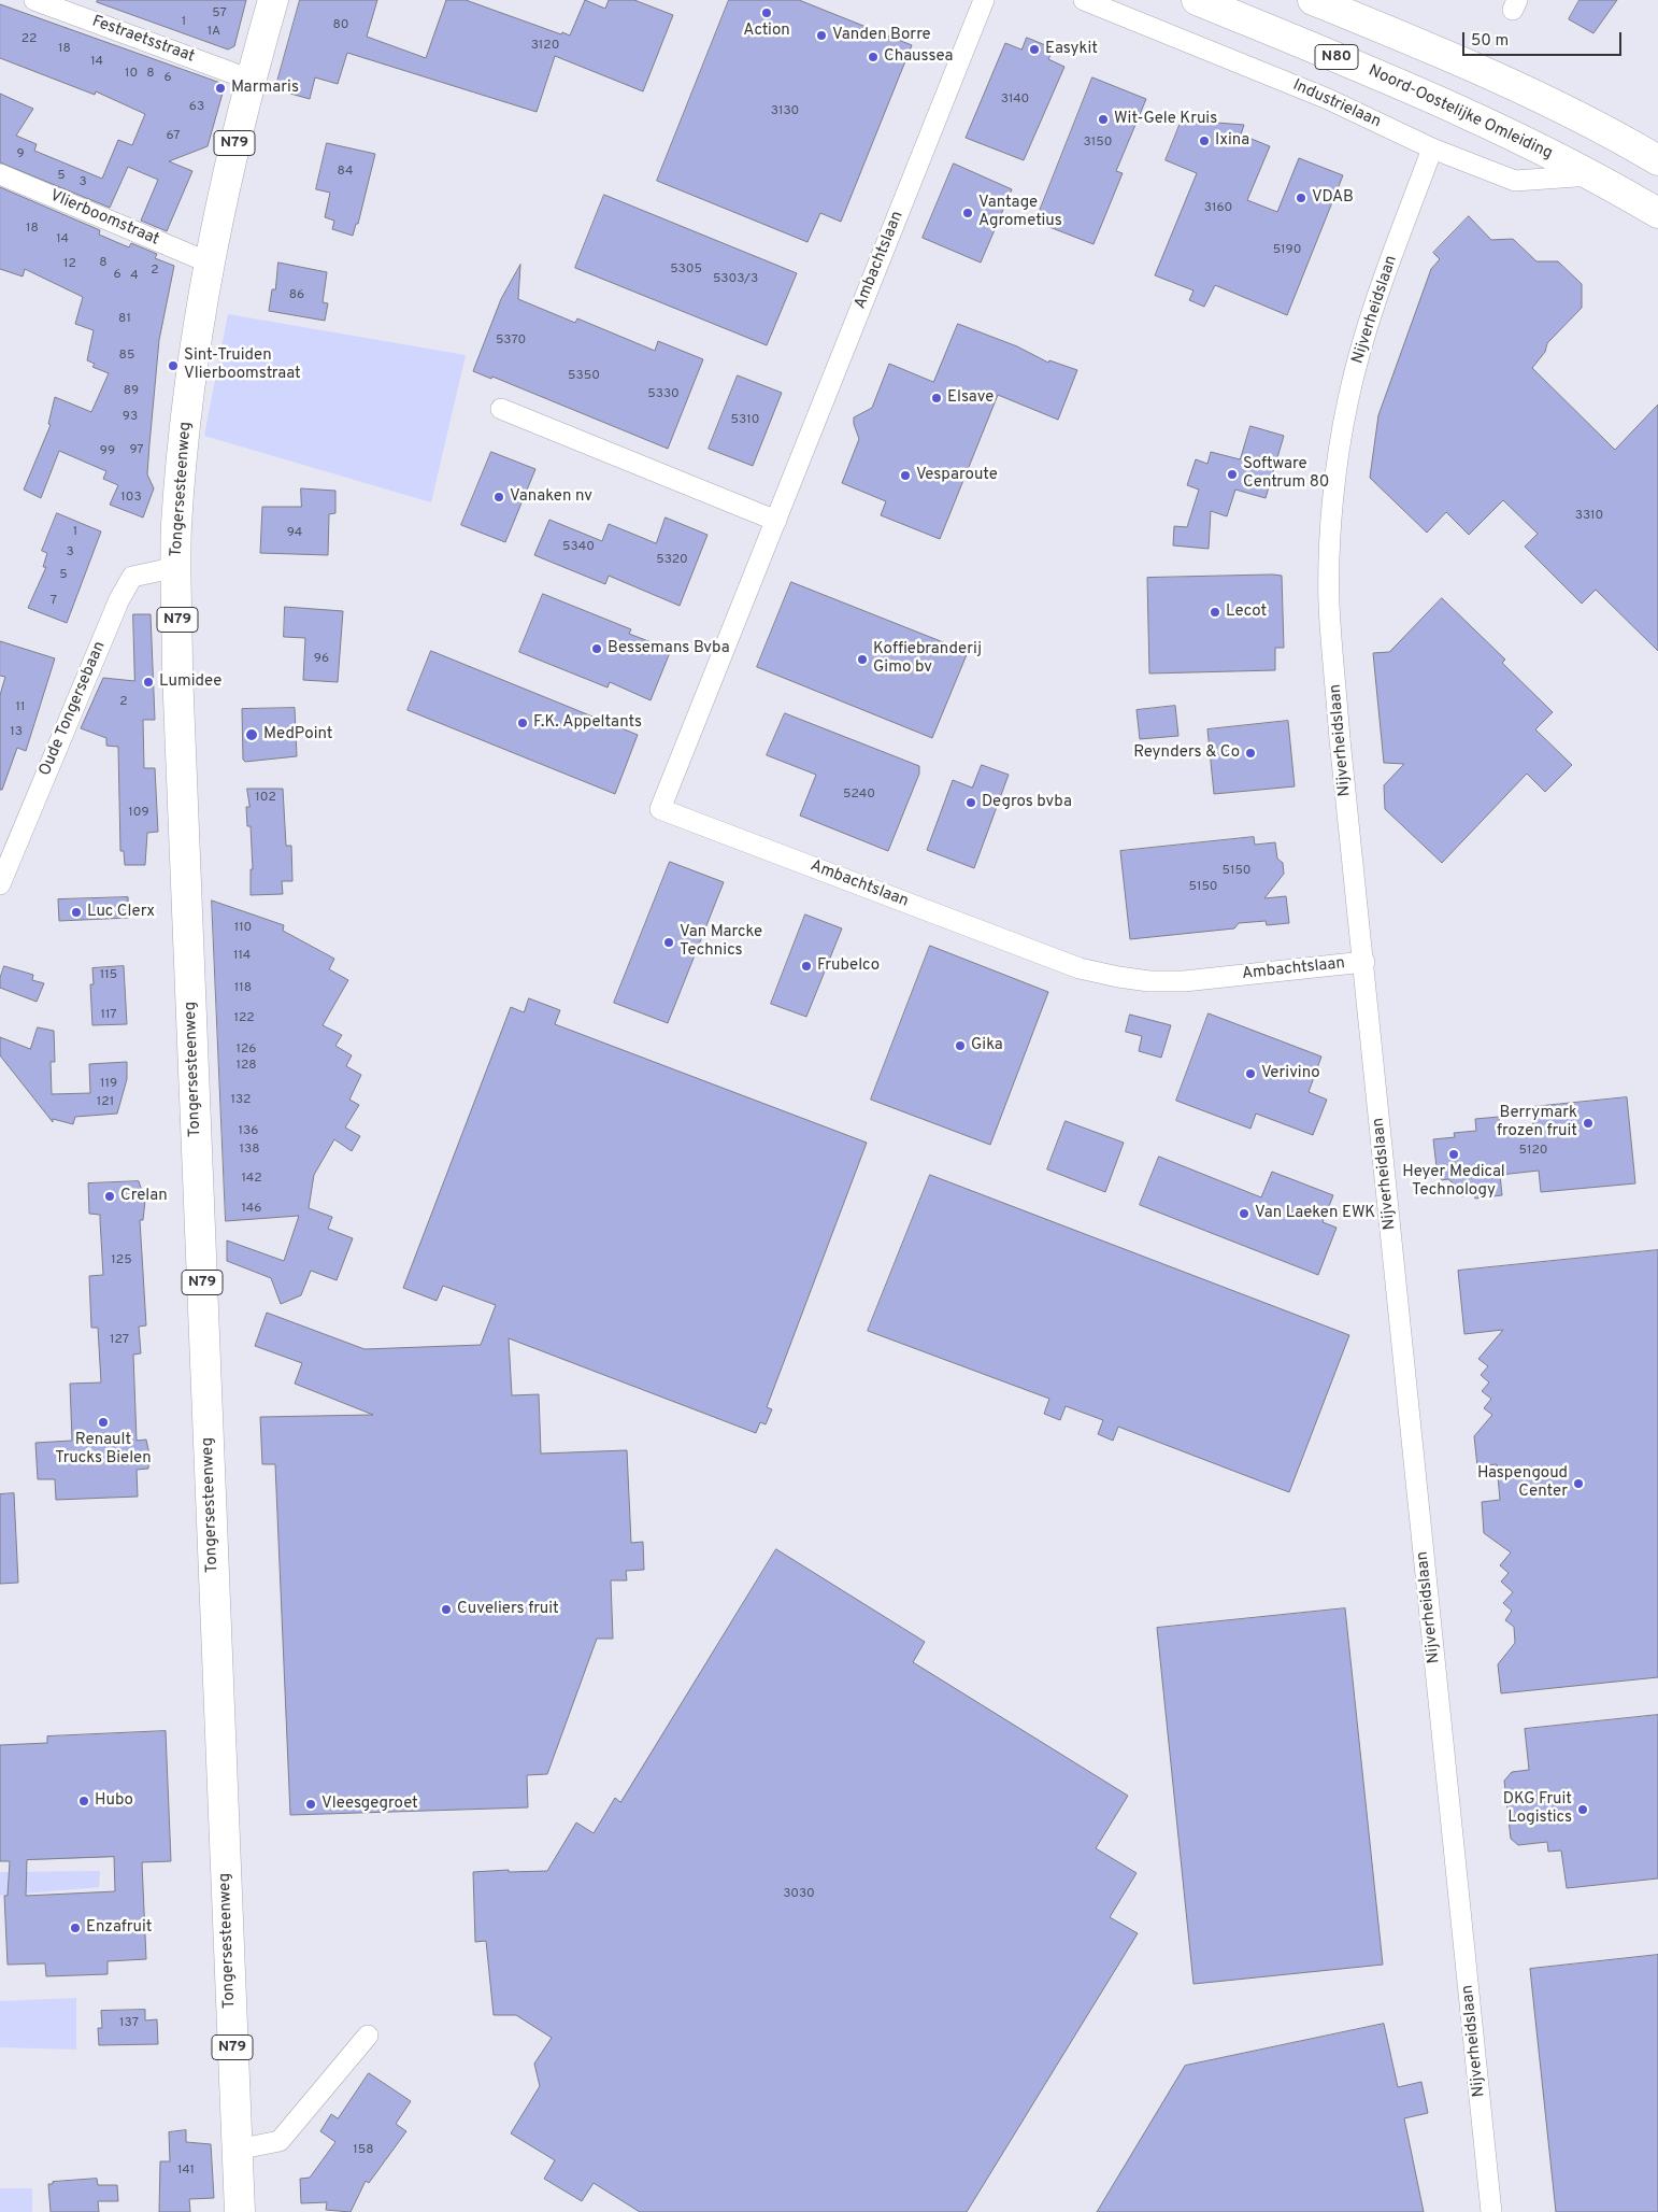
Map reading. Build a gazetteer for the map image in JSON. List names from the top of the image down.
{
  "streets": {
    "main road": [
      "N80",
      "Noord-Oostelijke Omleiding",
      "N79",
      "Tongersesteenweg"
    ],
    "street": [
      "Festraetsstraat",
      "Industrielaan",
      "Vlierboomstraat",
      "Ambachtslaan",
      "Nijverheidslaan",
      "Oude Tongersebaan"
    ]
  },
  "crossings": [
    ["Festraetsstraat", "Tongersesteenweg"],
    ["Industrielaan", "Noord-Oostelijke Omleiding"],
    ["Industrielaan", "Nijverheidslaan"],
    ["Vlierboomstraat", "Tongersesteenweg"],
    ["Ambachtslaan", "Nijverheidslaan"],
    ["Tongersesteenweg", "Oude Tongersebaan"]
  ],
  "places": [
    "Action",
    "Vanden Borre",
    "Easykit",
    "Chaussea",
    "Marmaris",
    "Wit-Gele Kruis",
    "Ixina",
    "VDAB",
    "Vantage Agrometius",
    "Sint-Truiden Vlierboomstraat",
    "Elsave",
    "Software Centrum 80",
    "Vesparoute",
    "Vanaken nv",
    "Lecot",
    "Bessemans Bvba",
    "Koffiebranderij Gimo bv",
    "Lumidee",
    "F.K. Appeltants",
    "MedPoint",
    "Reynders & Co",
    "Degros bvba",
    "Luc Clerx",
    "Van Marcke Technics",
    "Frubelco",
    "Gika",
    "Verivino",
    "Berrymark frozen fruit",
    "Heyer Medical Technology",
    "Crelan",
    "Van Laeken EWK",
    "Renault Trucks Bielen",
    "Haspengoud Center",
    "Cuveliers fruit",
    "Hubo",
    "Vleesgegroet",
    "DKG Fruit Logistics",
    "Enzafruit"
  ],
  "house_numbers": [
    "57",
    "1",
    "80",
    "1A",
    "22",
    "3120",
    "18",
    "14",
    "10",
    "8",
    "6",
    "3140",
    "63",
    "3130",
    "67",
    "3150",
    "9",
    "84",
    "5",
    "3",
    "3160",
    "18",
    "14",
    "5190",
    "8",
    "12",
    "5305",
    "2",
    "6",
    "4",
    "5303/3",
    "86",
    "81",
    "5370",
    "85",
    "5350",
    "89",
    "5330",
    "93",
    "5310",
    "97",
    "99",
    "103",
    "3310",
    "1",
    "94",
    "5340",
    "3",
    "5320",
    "5",
    "7",
    "96",
    "2",
    "11",
    "13",
    "5240",
    "102",
    "109",
    "5150",
    "5150",
    "110",
    "114",
    "115",
    "118",
    "117",
    "122",
    "126",
    "128",
    "119",
    "132",
    "121",
    "136",
    "138",
    "5120",
    "142",
    "146",
    "125",
    "127",
    "3030",
    "137",
    "158",
    "141"
  ],
  "scale_bar": "50 m"
}
